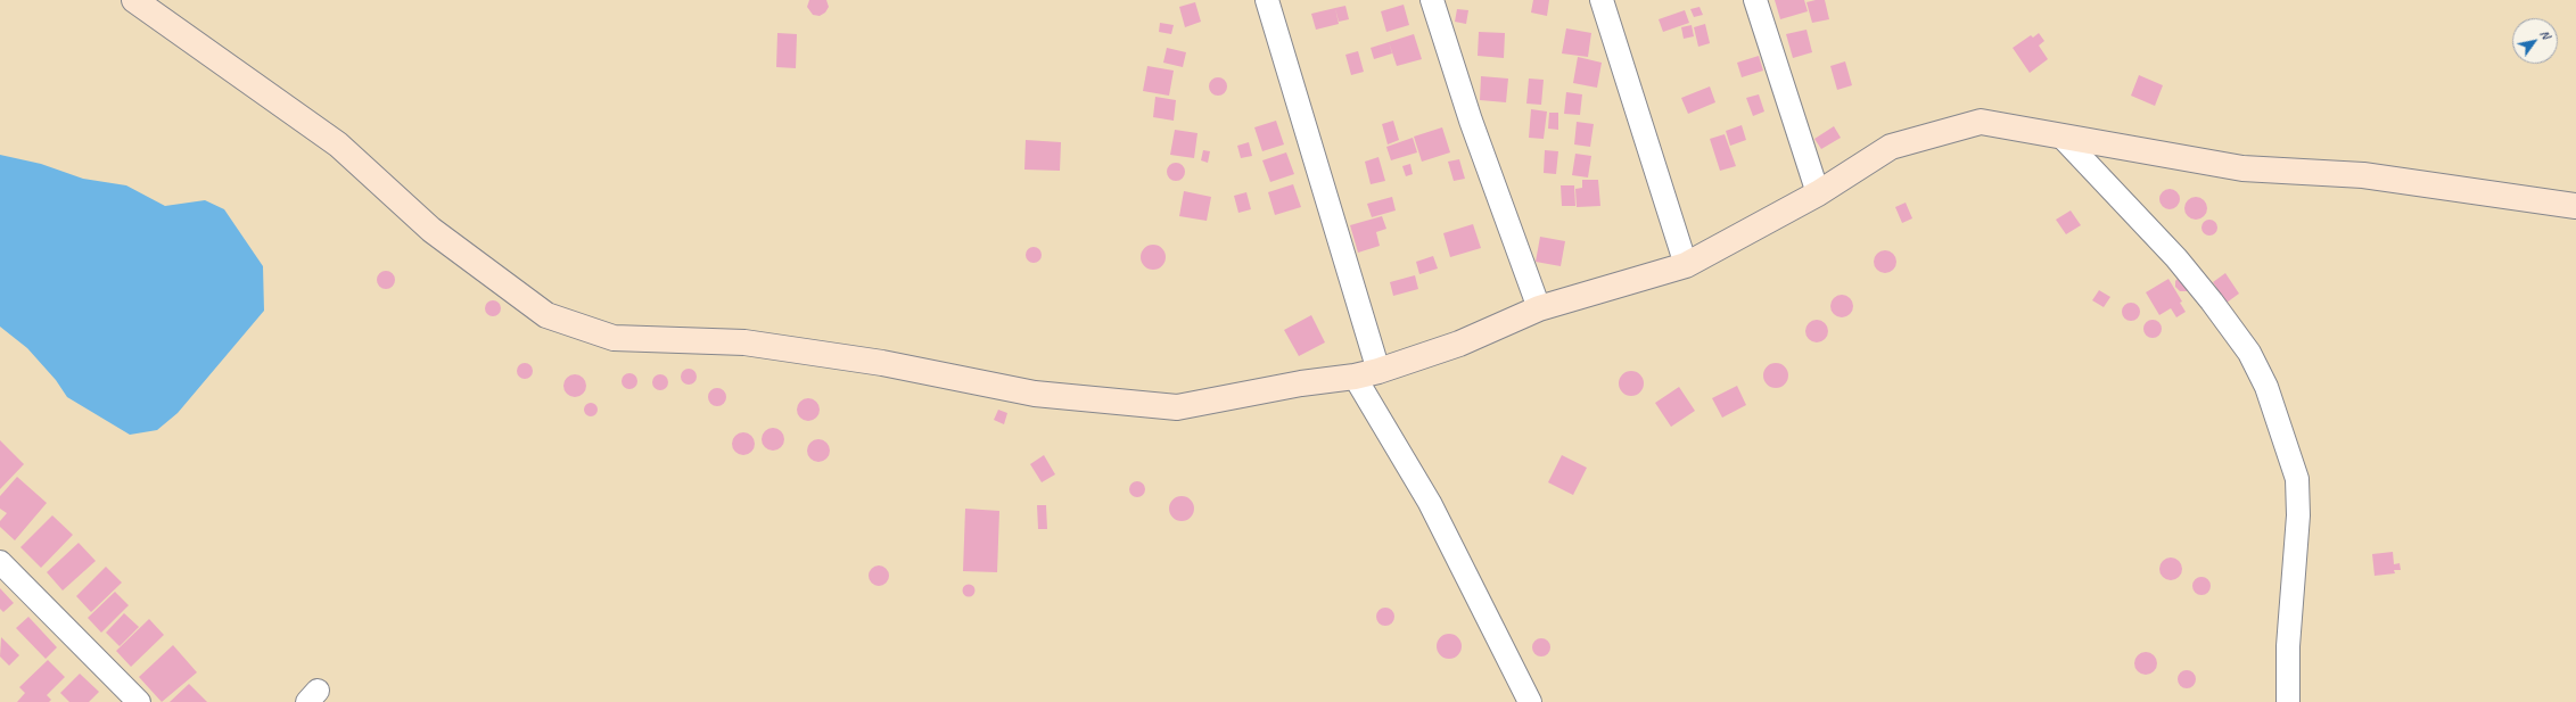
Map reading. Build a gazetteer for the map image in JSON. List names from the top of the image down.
{
  "north": "top right"
}
